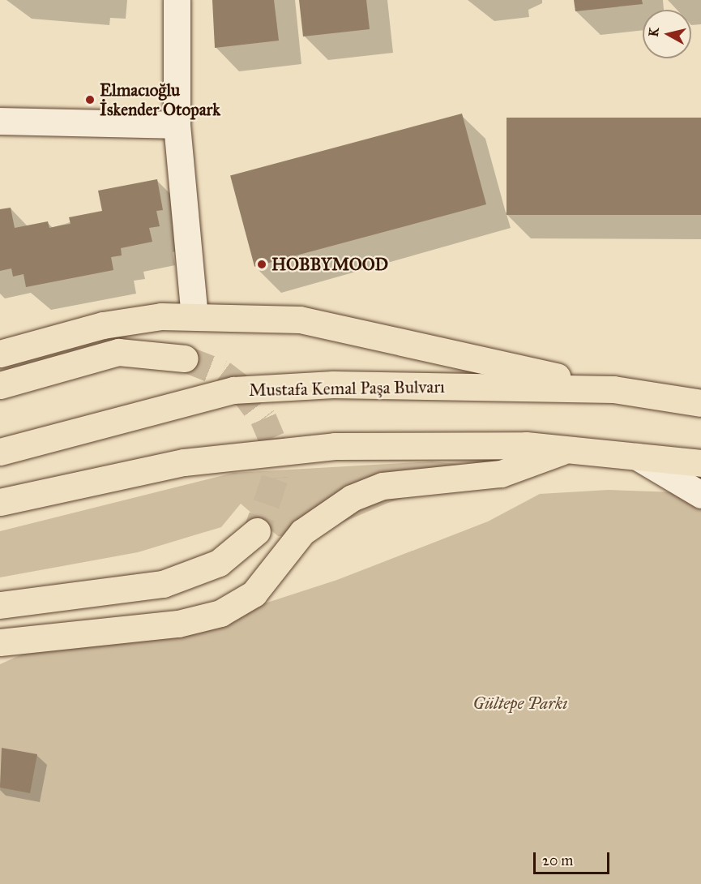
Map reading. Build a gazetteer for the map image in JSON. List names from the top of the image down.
{
  "streets": {
    "main road": ["Mustafa Kemal Paşa Bulvarı"]
  },
  "parks": ["Gültepe Parkı"],
  "places": ["Elmacıoğlu İskender Otopark", "HOBBYMOOD"],
  "scale_bar": "20 m",
  "north": "left"
}
